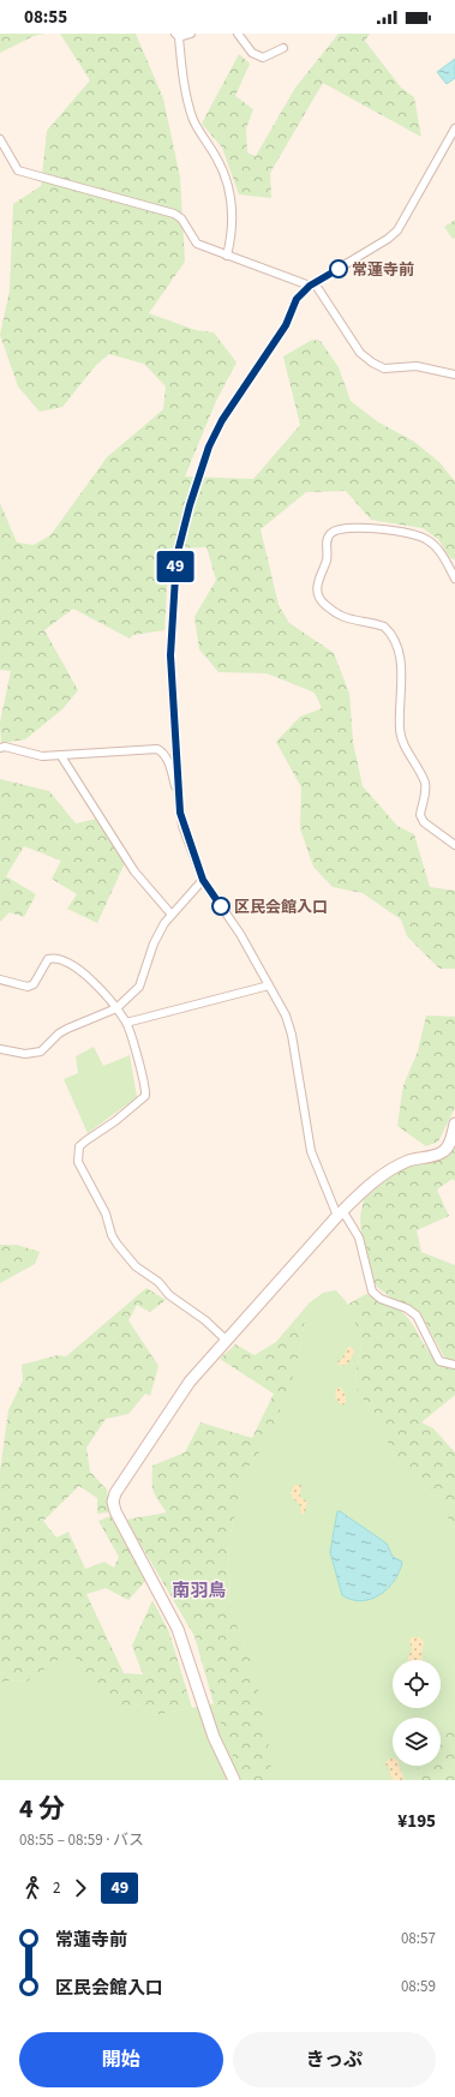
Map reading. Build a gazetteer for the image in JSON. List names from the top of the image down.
{
  "districts": ["南羽鳥"],
  "places": ["常蓮寺前", "区民会館入口"],
  "lines": ["bus line 49"],
  "page": {
    "status": "08:55",
    "on_map": "49",
    "heading": ["4 分", "08:55 – 08:59 · バス", "¥195"],
    "legs": ["2", "49"],
    "list": [
      {
        "name": "常蓮寺前",
        "value": "08:57"
      },
      {
        "name": "区民会館入口",
        "value": "08:59"
      }
    ],
    "buttons": ["開始", "きっぷ"]
  }
}
